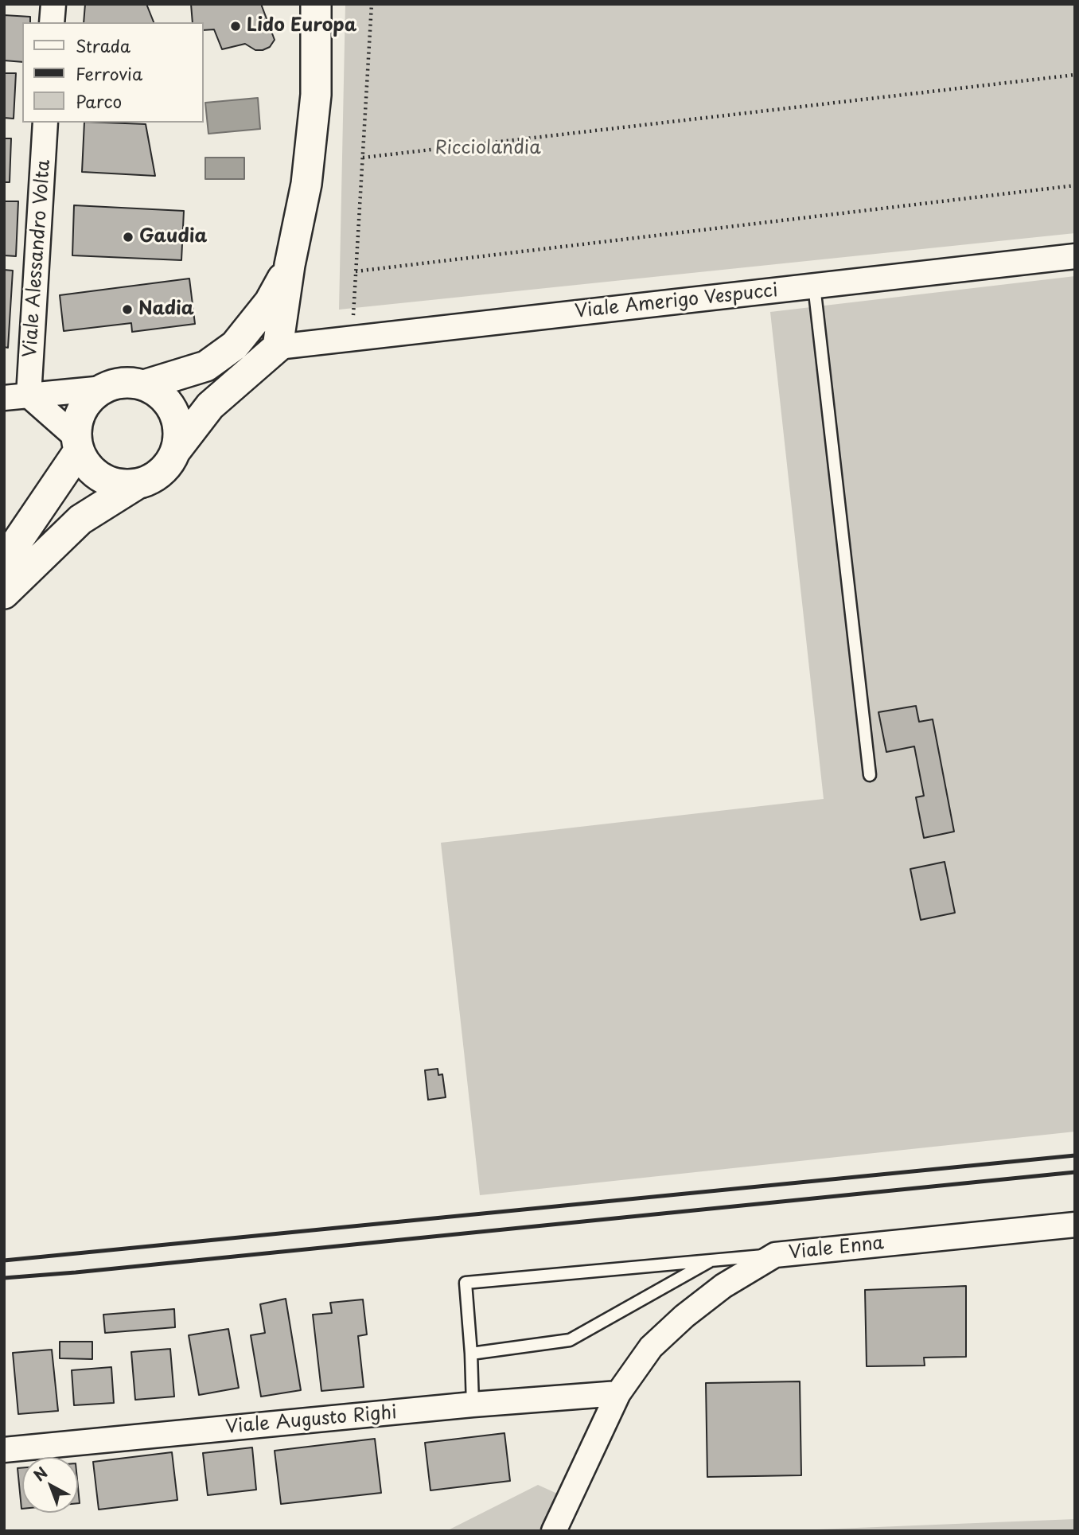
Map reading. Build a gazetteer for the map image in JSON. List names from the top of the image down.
{
  "streets": {
    "street": [
      "Viale Alessandro Volta",
      "Viale Amerigo Vespucci",
      "Viale Enna",
      "Viale Augusto Righi"
    ]
  },
  "crossings": [
    ["Viale Enna", "Viale Augusto Righi"]
  ],
  "parks": ["Ricciolandia"],
  "places": ["Lido Europa", "Gaudia", "Nadia"],
  "legend": ["Strada", "Ferrovia", "Parco"],
  "north": "top left"
}
